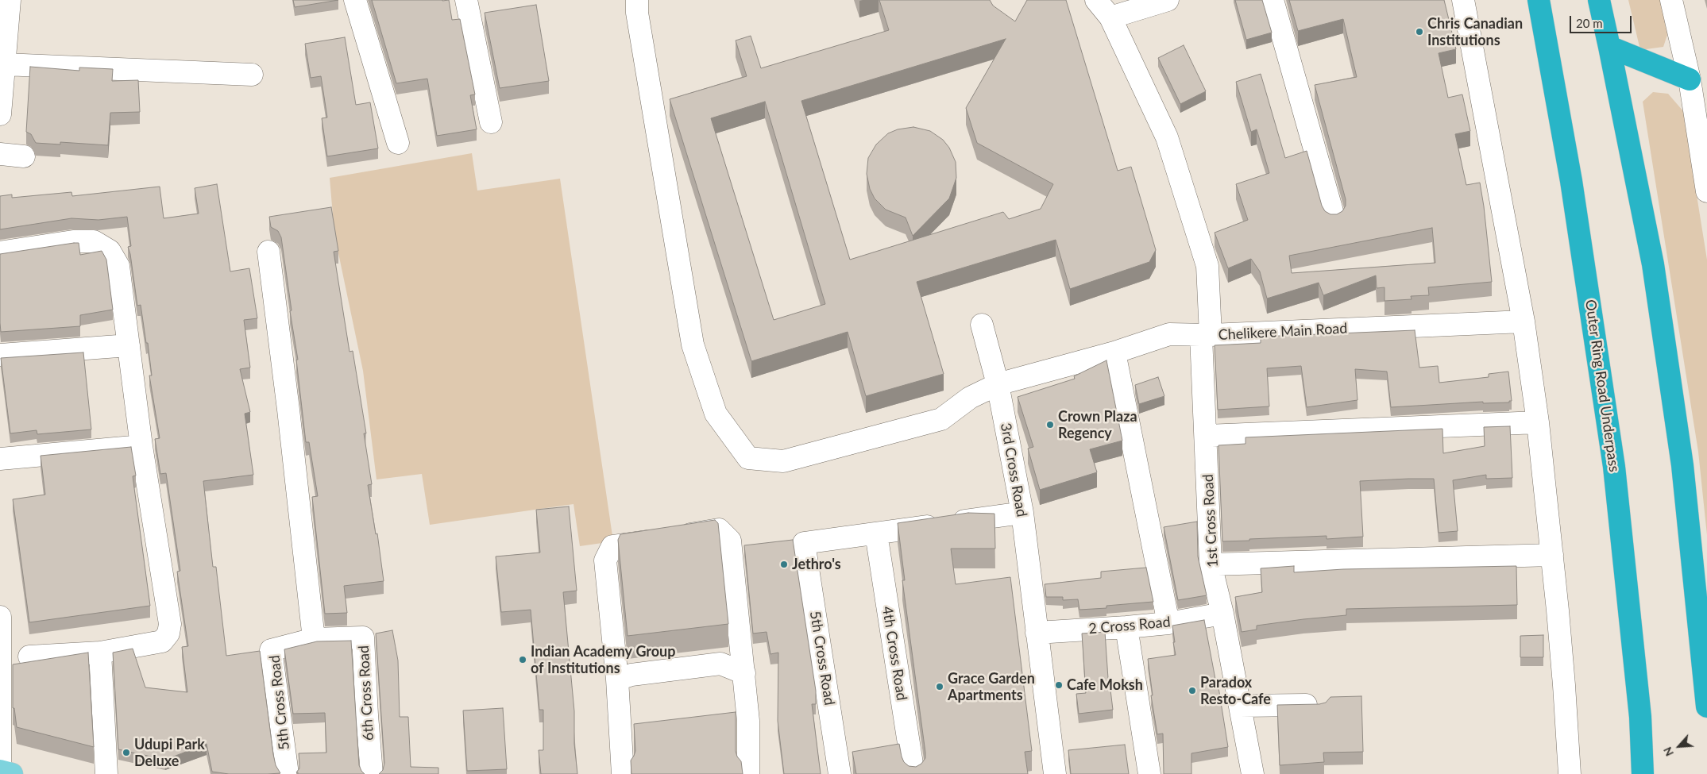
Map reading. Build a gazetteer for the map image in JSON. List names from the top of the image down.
{
  "streets": {
    "highway": ["Outer Ring Road Underpass"],
    "street": [
      "Chelikere Main Road",
      "3rd Cross Road",
      "1st Cross Road",
      "2 Cross Road",
      "4th Cross Road",
      "5th Cross Road",
      "6th Cross Road"
    ]
  },
  "crossings": [
    ["Chelikere Main Road", "1st Cross Road"],
    ["3rd Cross Road", "2 Cross Road"],
    ["1st Cross Road", "2 Cross Road"],
    ["4th Cross Road", "5th Cross Road"],
    ["5th Cross Road", "6th Cross Road"]
  ],
  "places": [
    "Chris Canadian Institutions",
    "Crown Plaza Regency",
    "Jethro's",
    "Indian Academy Group of Institutions",
    "Cafe Moksh",
    "Grace Garden Apartments",
    "Paradox Resto-Cafe",
    "Udupi Park Deluxe"
  ],
  "scale_bar": "20 m",
  "north": "bottom left"
}
